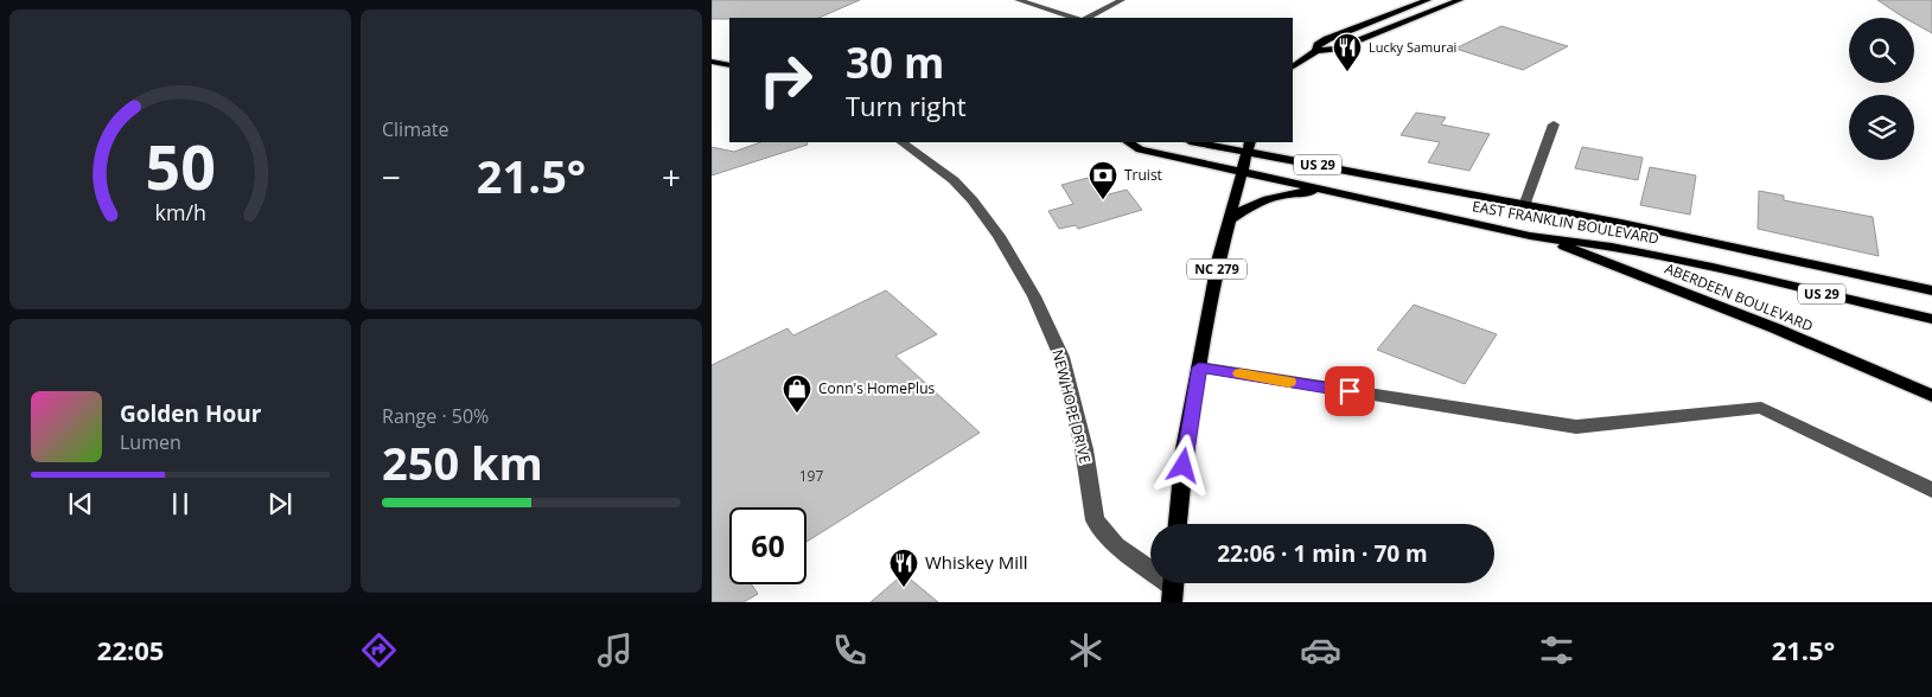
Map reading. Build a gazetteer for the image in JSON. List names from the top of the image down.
{
  "streets": {
    "main road": [
      "US 29",
      "EAST FRANKLIN BOULEVARD",
      "NC 279",
      "ABERDEEN BOULEVARD"
    ],
    "street": ["NEW HOPE DRIVE"]
  },
  "crossings": [
    ["EAST FRANKLIN BOULEVARD", "NC 279"],
    ["EAST FRANKLIN BOULEVARD", "ABERDEEN BOULEVARD"]
  ],
  "places": {
    "restaurant": ["Lucky Samurai", "Whiskey Mill"],
    "bank": ["Truist"],
    "shop": ["Conn's HomePlus"]
  },
  "house_numbers": ["197"],
  "page": {
    "tile": [
      "Climate",
      ["Range · 50%", "250 km"]
    ],
    "turn": ["30 m", "Turn right"],
    "heat": ["−", "21.5°", "+"],
    "song": ["Golden Hour", "Lumen"],
    "limit": "60",
    "trip": "22:06 · 1 min · 70 m",
    "tabs": ["22:05", "21.5°"],
    "gauge": ["50", "km/h"]
  }
}
